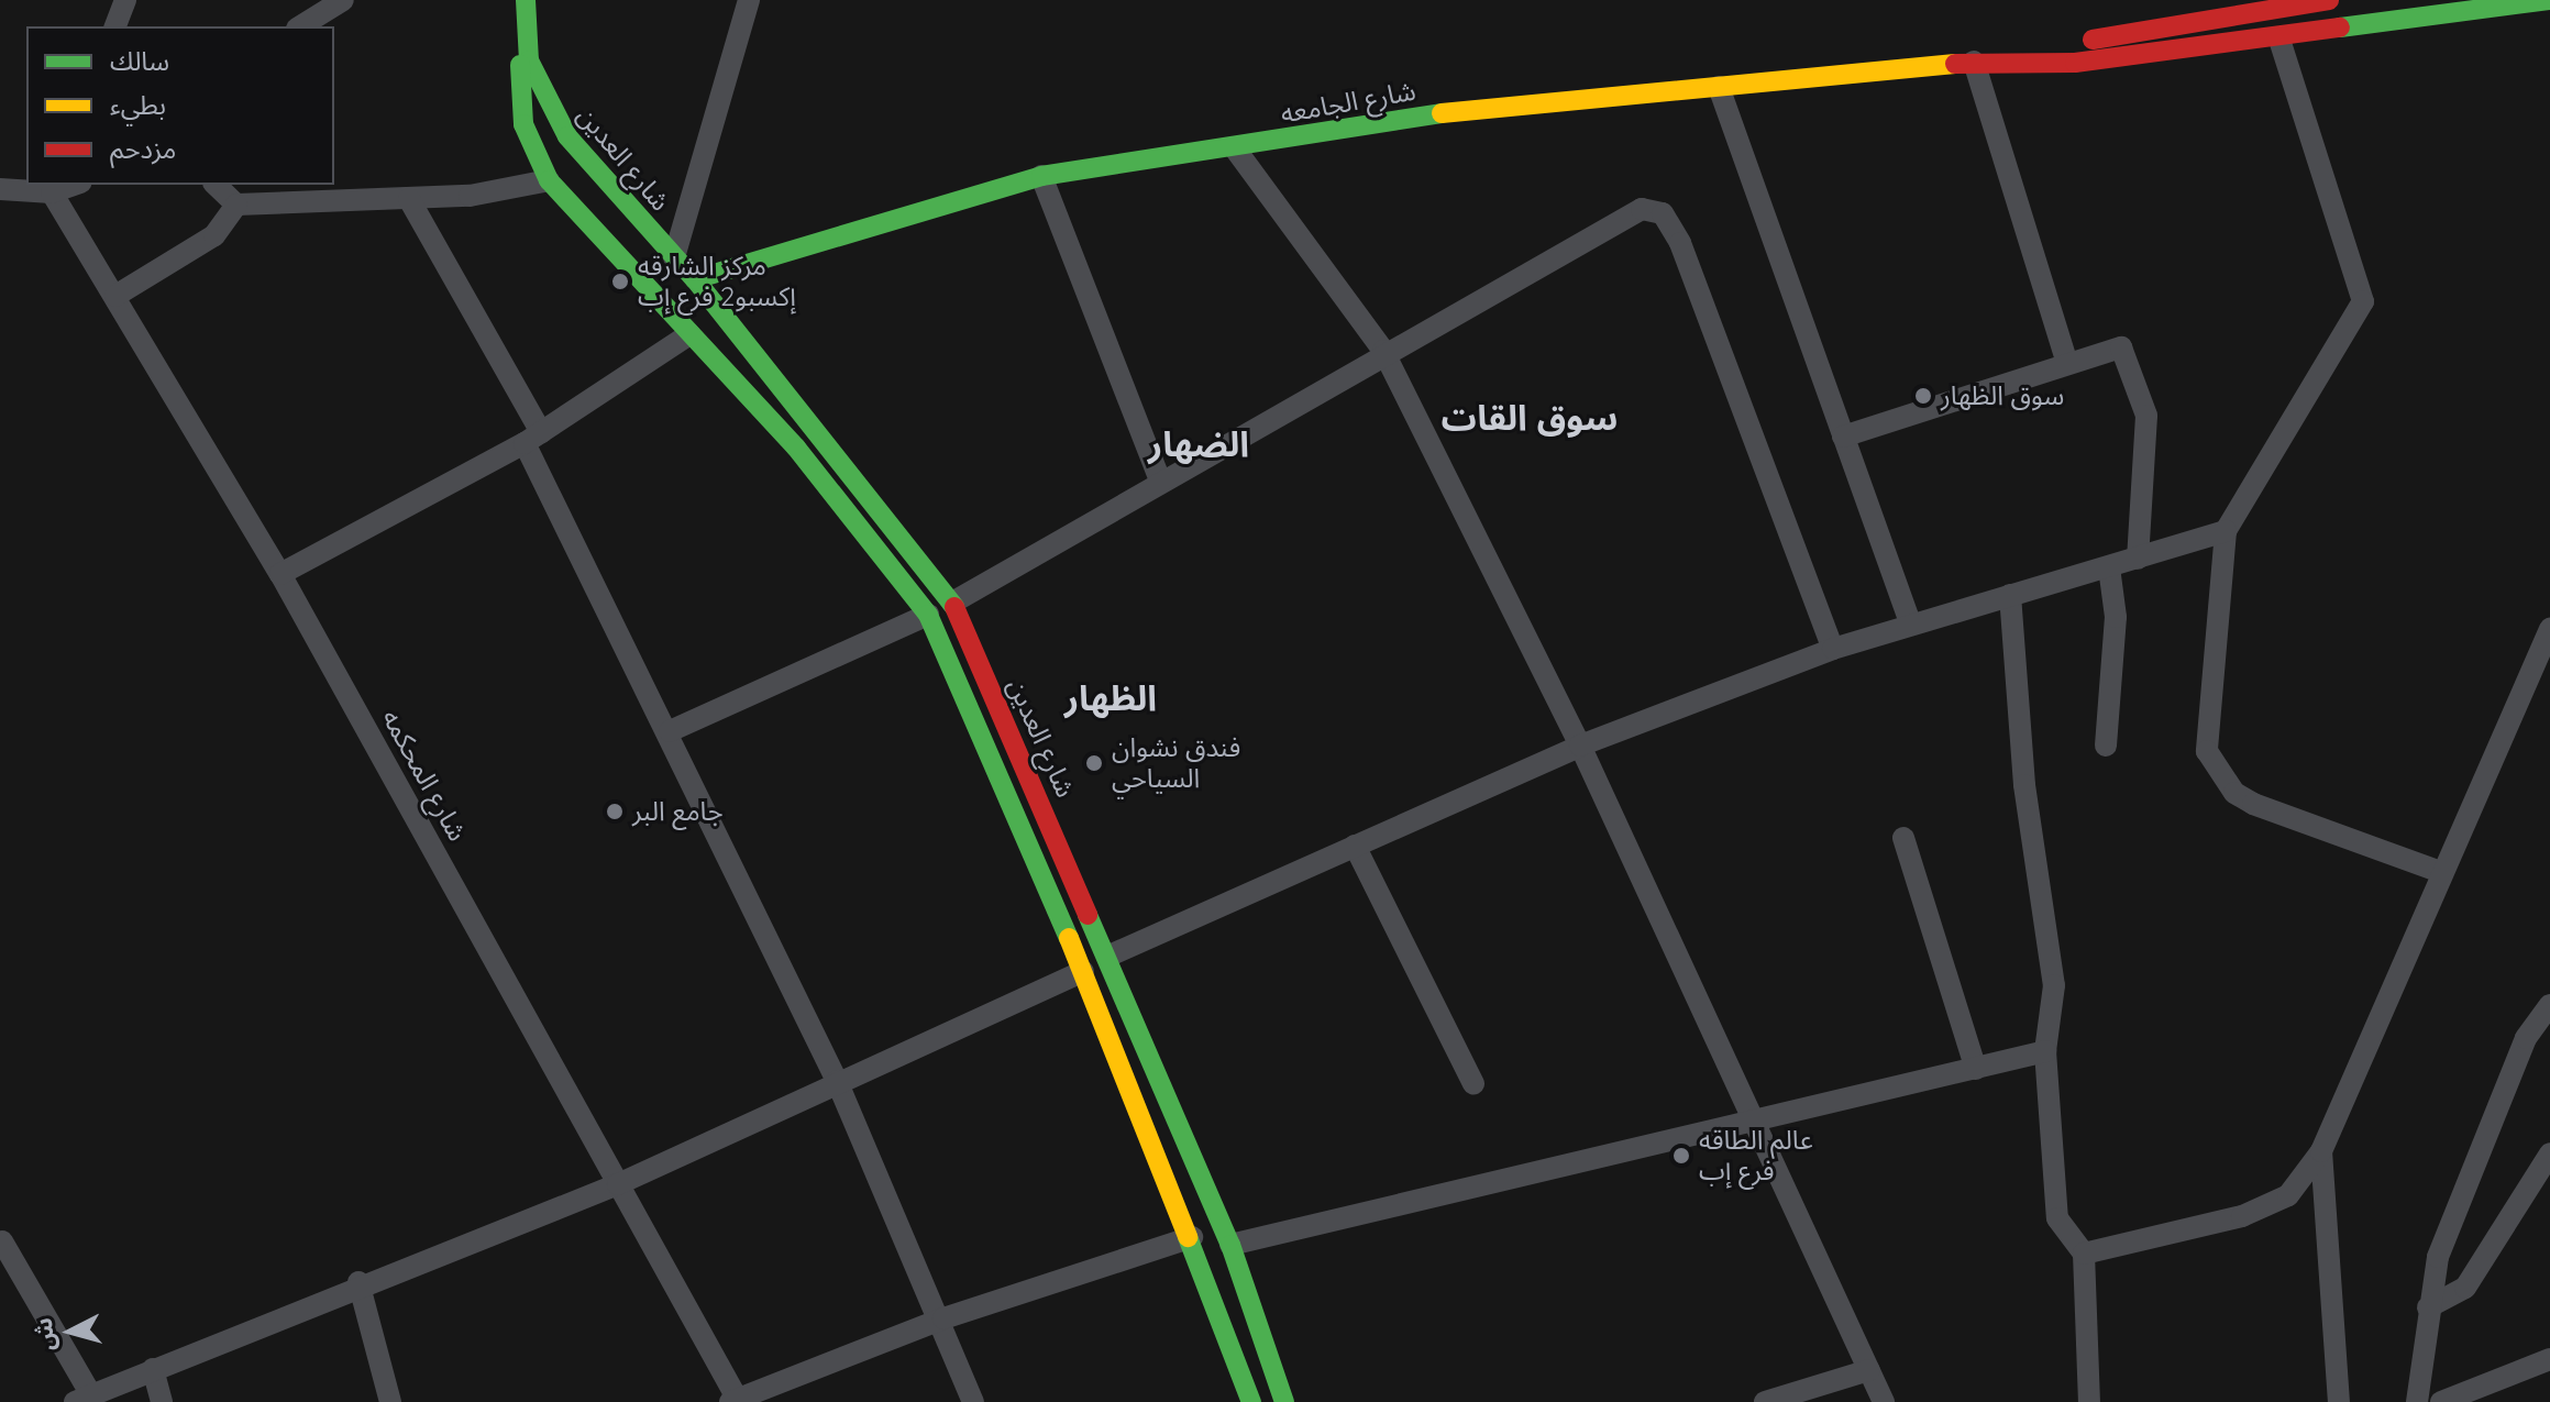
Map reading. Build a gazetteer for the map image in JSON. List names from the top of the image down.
{
  "streets": {
    "main road": ["شارع الجامعه", "شارع العدين"],
    "street": ["شارع المحكمه"]
  },
  "crossings": [
    ["شارع الجامعه", "شارع العدين"]
  ],
  "districts": ["سوق القات", "الضهار", "الظهار"],
  "places": [
    "مركز الشارقه إكسبو2 فرع إب",
    "سوق الظهار",
    "فندق نشوان السياحي",
    "جامع البر",
    "عالم الطاقه فرع إب"
  ],
  "legend": ["سالك", "بطيء", "مزدحم"],
  "north": "left"
}
